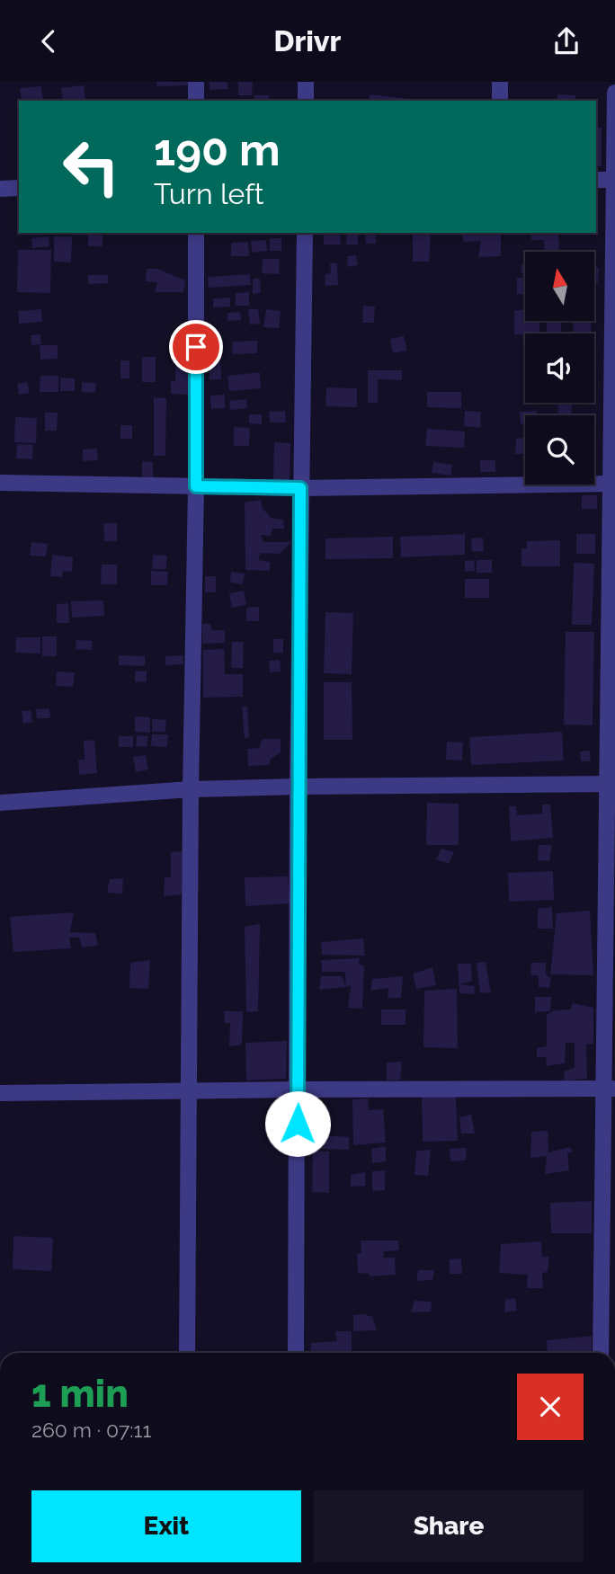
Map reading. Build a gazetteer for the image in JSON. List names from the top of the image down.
{
  "north": "top",
  "page": {
    "header": "Drivr",
    "turn": ["190 m", "Turn left"],
    "heading": ["1 min", "260 m · 07:11"],
    "buttons": ["Exit", "Share"]
  }
}
